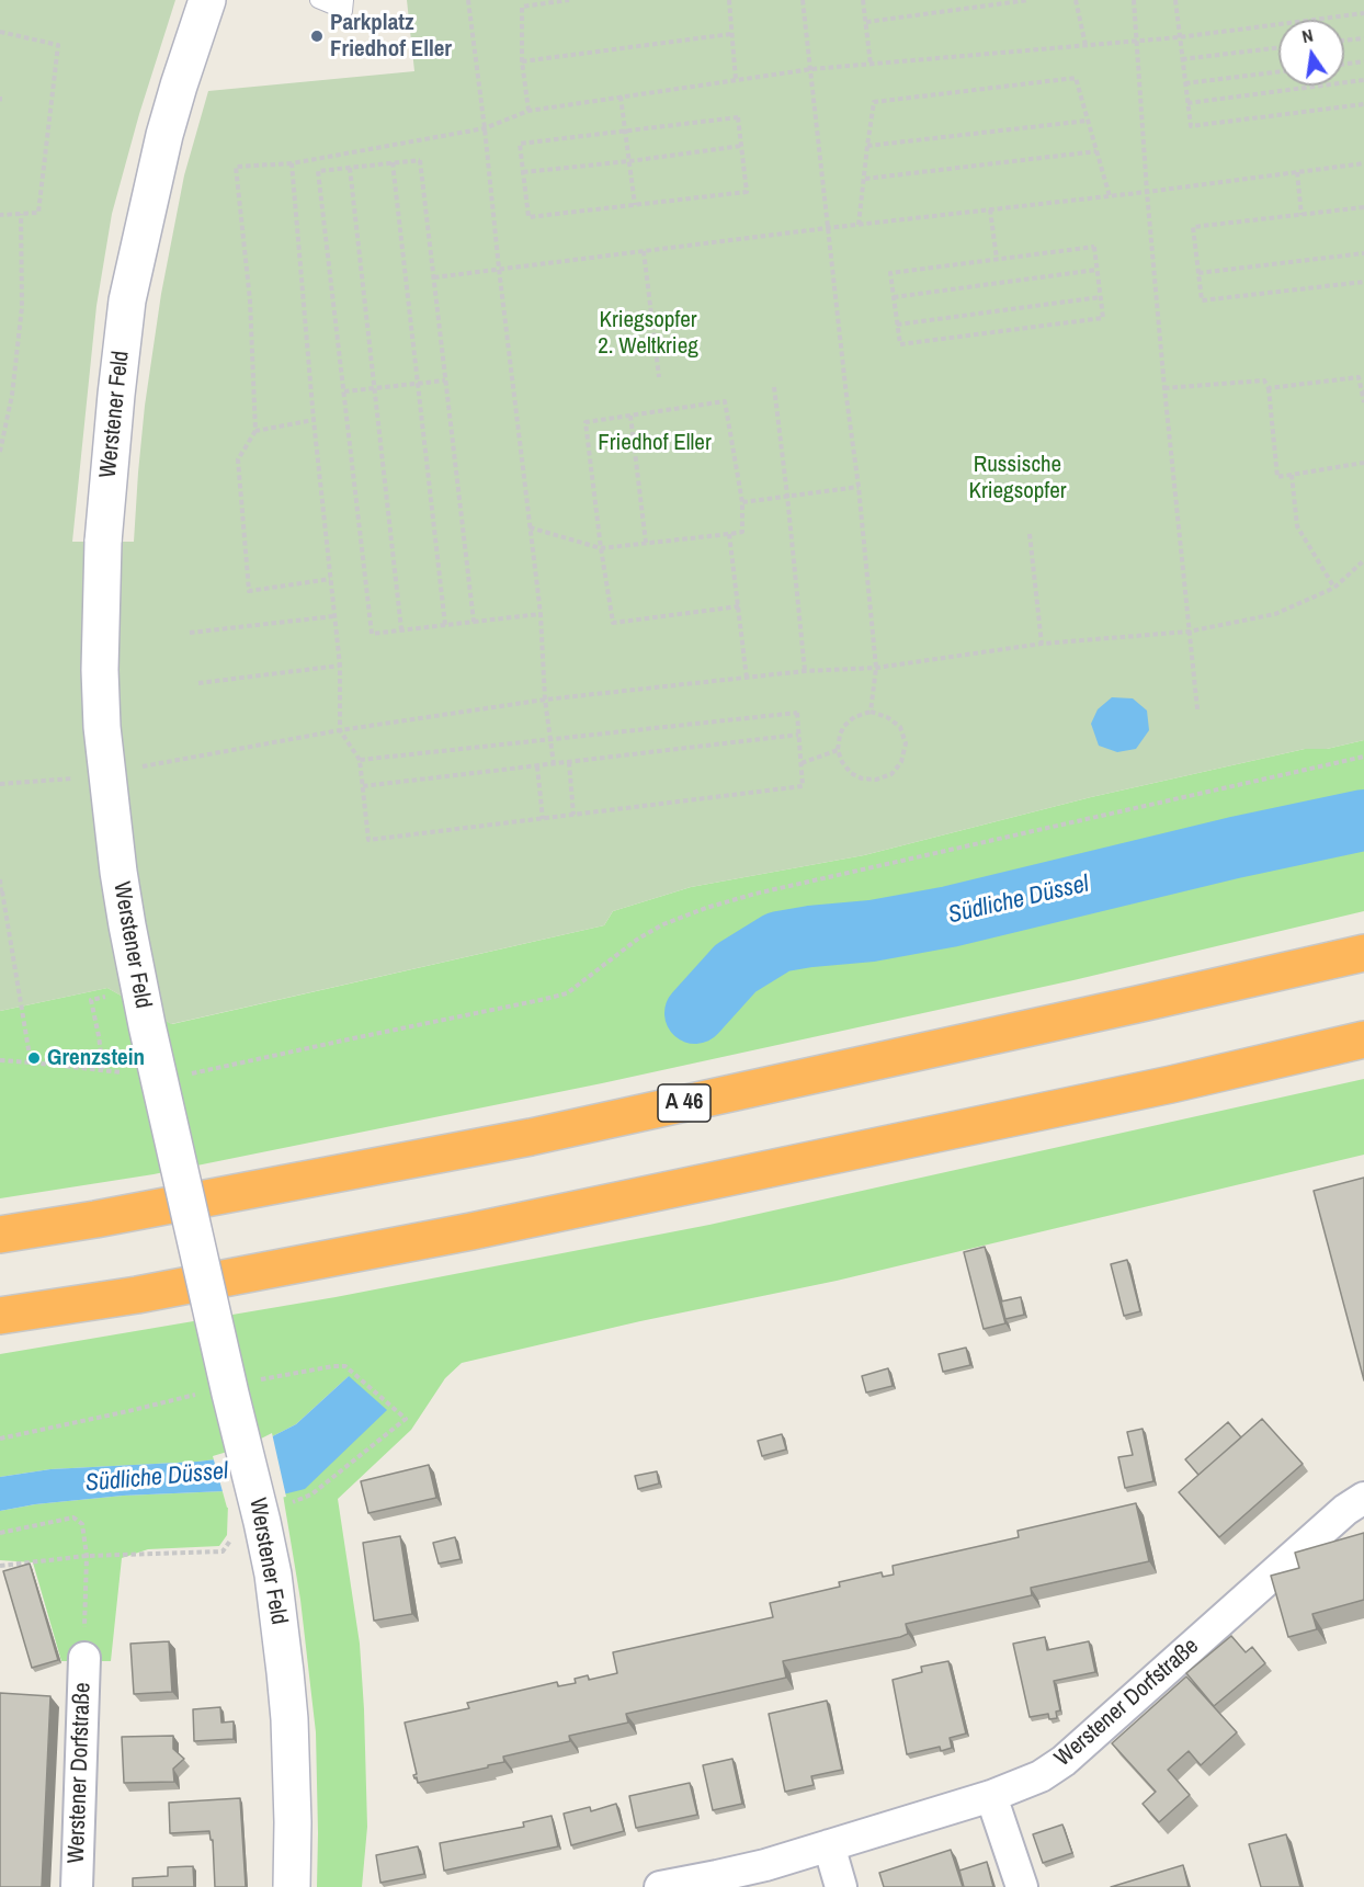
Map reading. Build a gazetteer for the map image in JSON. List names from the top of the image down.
{
  "streets": {
    "highway": ["A 46"],
    "main road": ["Werstener Feld"],
    "street": ["Werstener Dorfstraße"]
  },
  "water": ["Südliche Düssel"],
  "parks": ["Kriegsopfer 2. Weltkrieg", "Friedhof Eller", "Russische Kriegsopfer"],
  "places": ["Parkplatz Friedhof Eller", "Grenzstein"],
  "north": "top"
}
